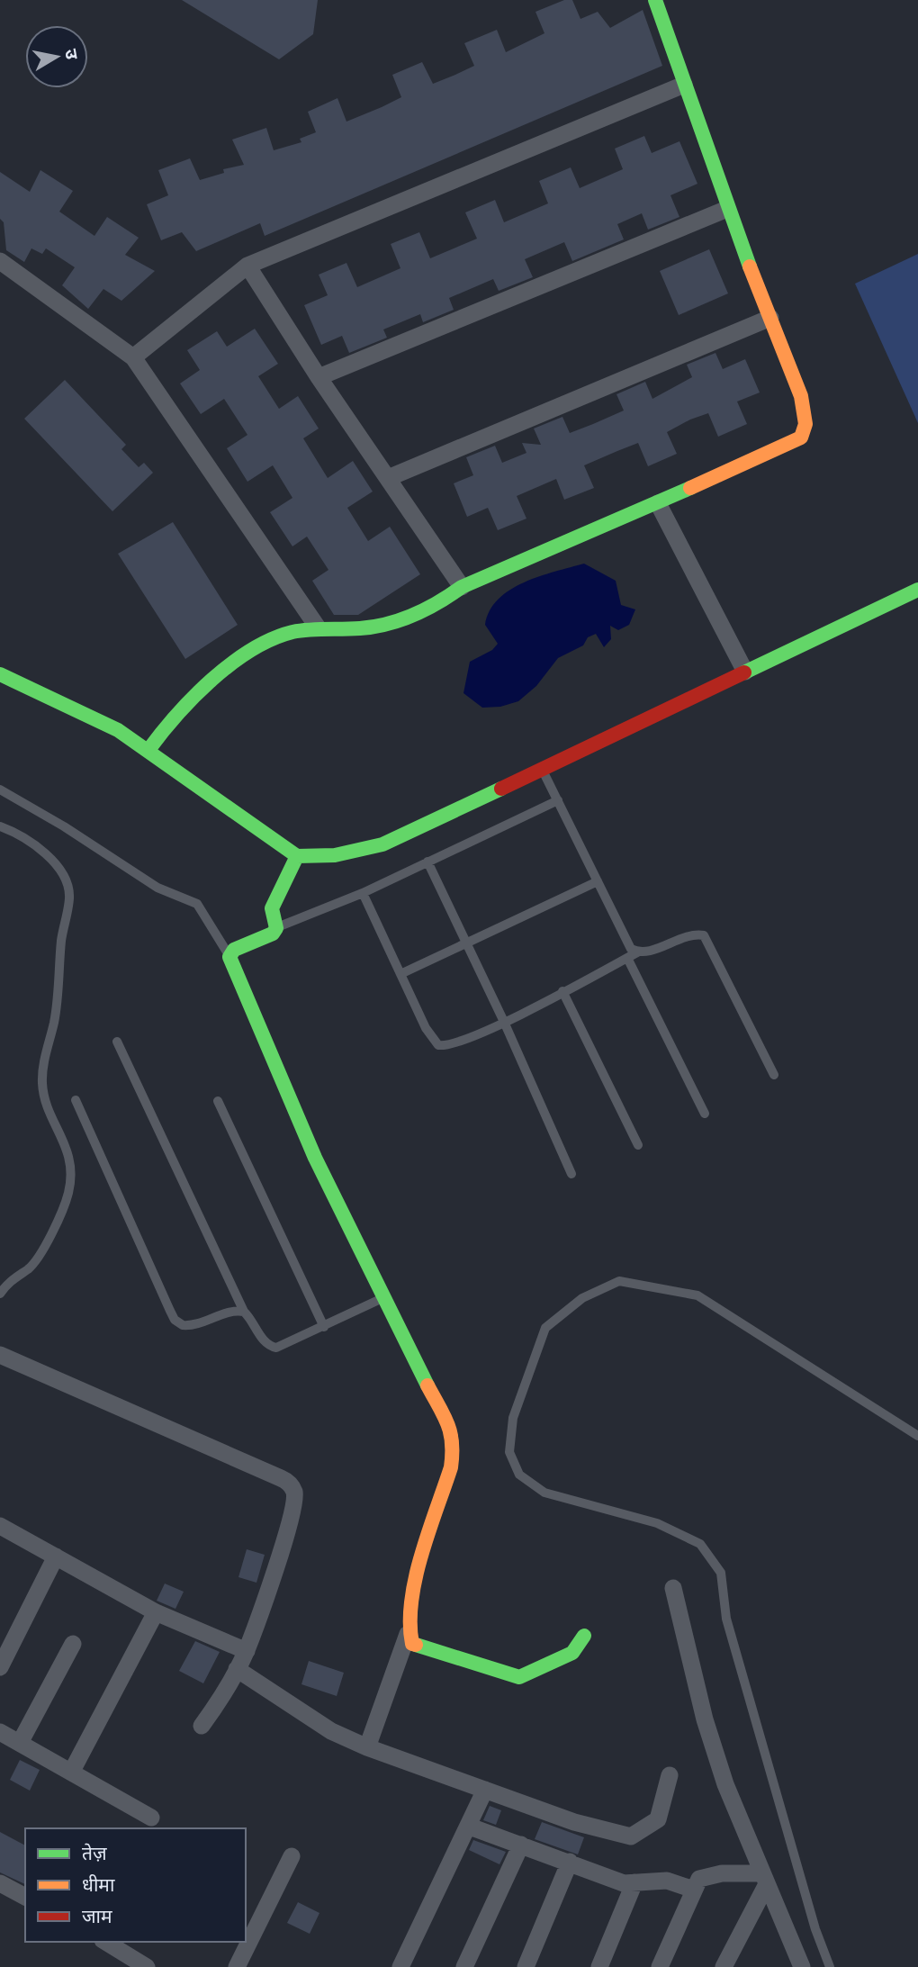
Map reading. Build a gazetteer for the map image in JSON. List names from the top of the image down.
{
  "legend": ["तेज़", "धीमा", "जाम"],
  "north": "right"
}
